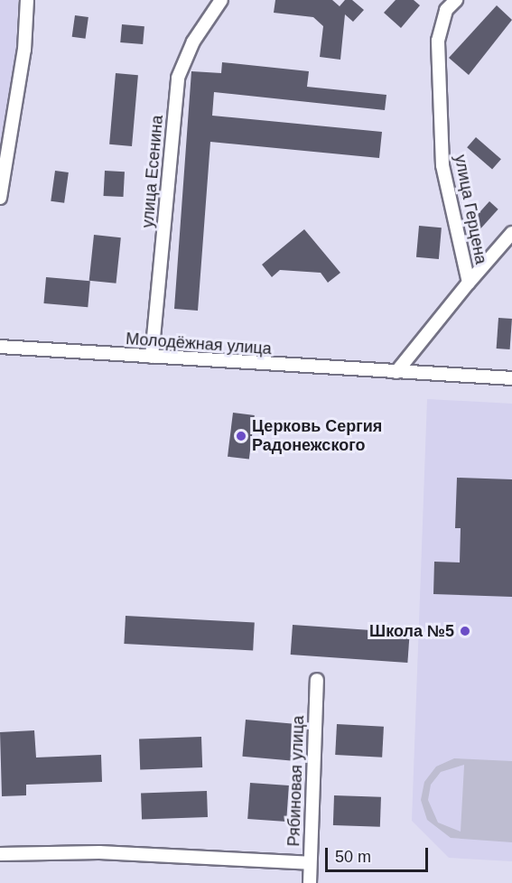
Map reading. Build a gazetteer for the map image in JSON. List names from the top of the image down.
{
  "streets": {
    "street": [
      "улица Есенина",
      "улица Герцена",
      "Молодёжная улица",
      "Рябиновая улица"
    ]
  },
  "crossings": [
    ["улица Есенина", "Молодёжная улица"],
    ["улица Герцена", "Молодёжная улица"]
  ],
  "places": ["Церковь Сергия Радонежского", "Школа №5"],
  "scale_bar": "50 m"
}
